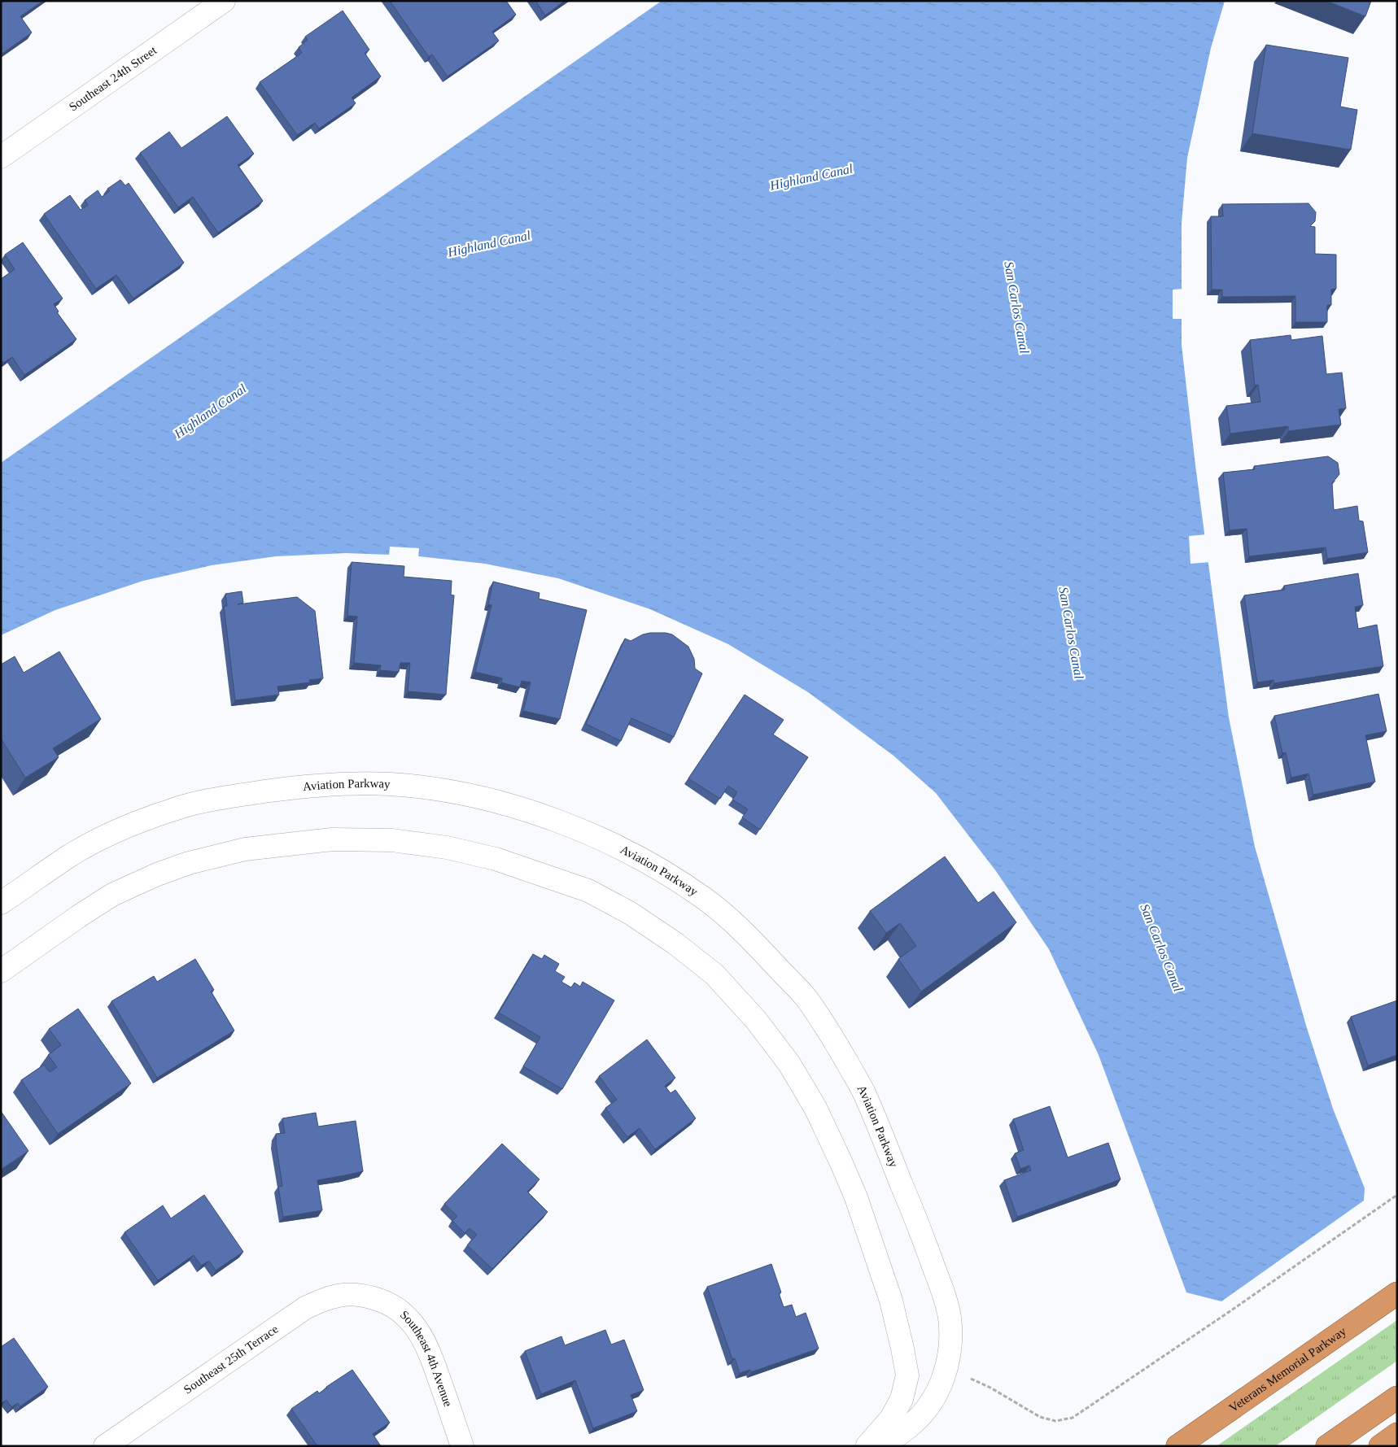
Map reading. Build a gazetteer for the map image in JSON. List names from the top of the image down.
{
  "streets": {
    "highway": ["Veterans Memorial Parkway"],
    "street": [
      "Southeast 24th Street",
      "Aviation Parkway",
      "Southeast 25th Terrace",
      "Southeast 4th Avenue"
    ]
  },
  "crossings": [
    ["Southeast 25th Terrace", "Southeast 4th Avenue"]
  ],
  "water": ["Highland Canal", "San Carlos Canal"]
}
